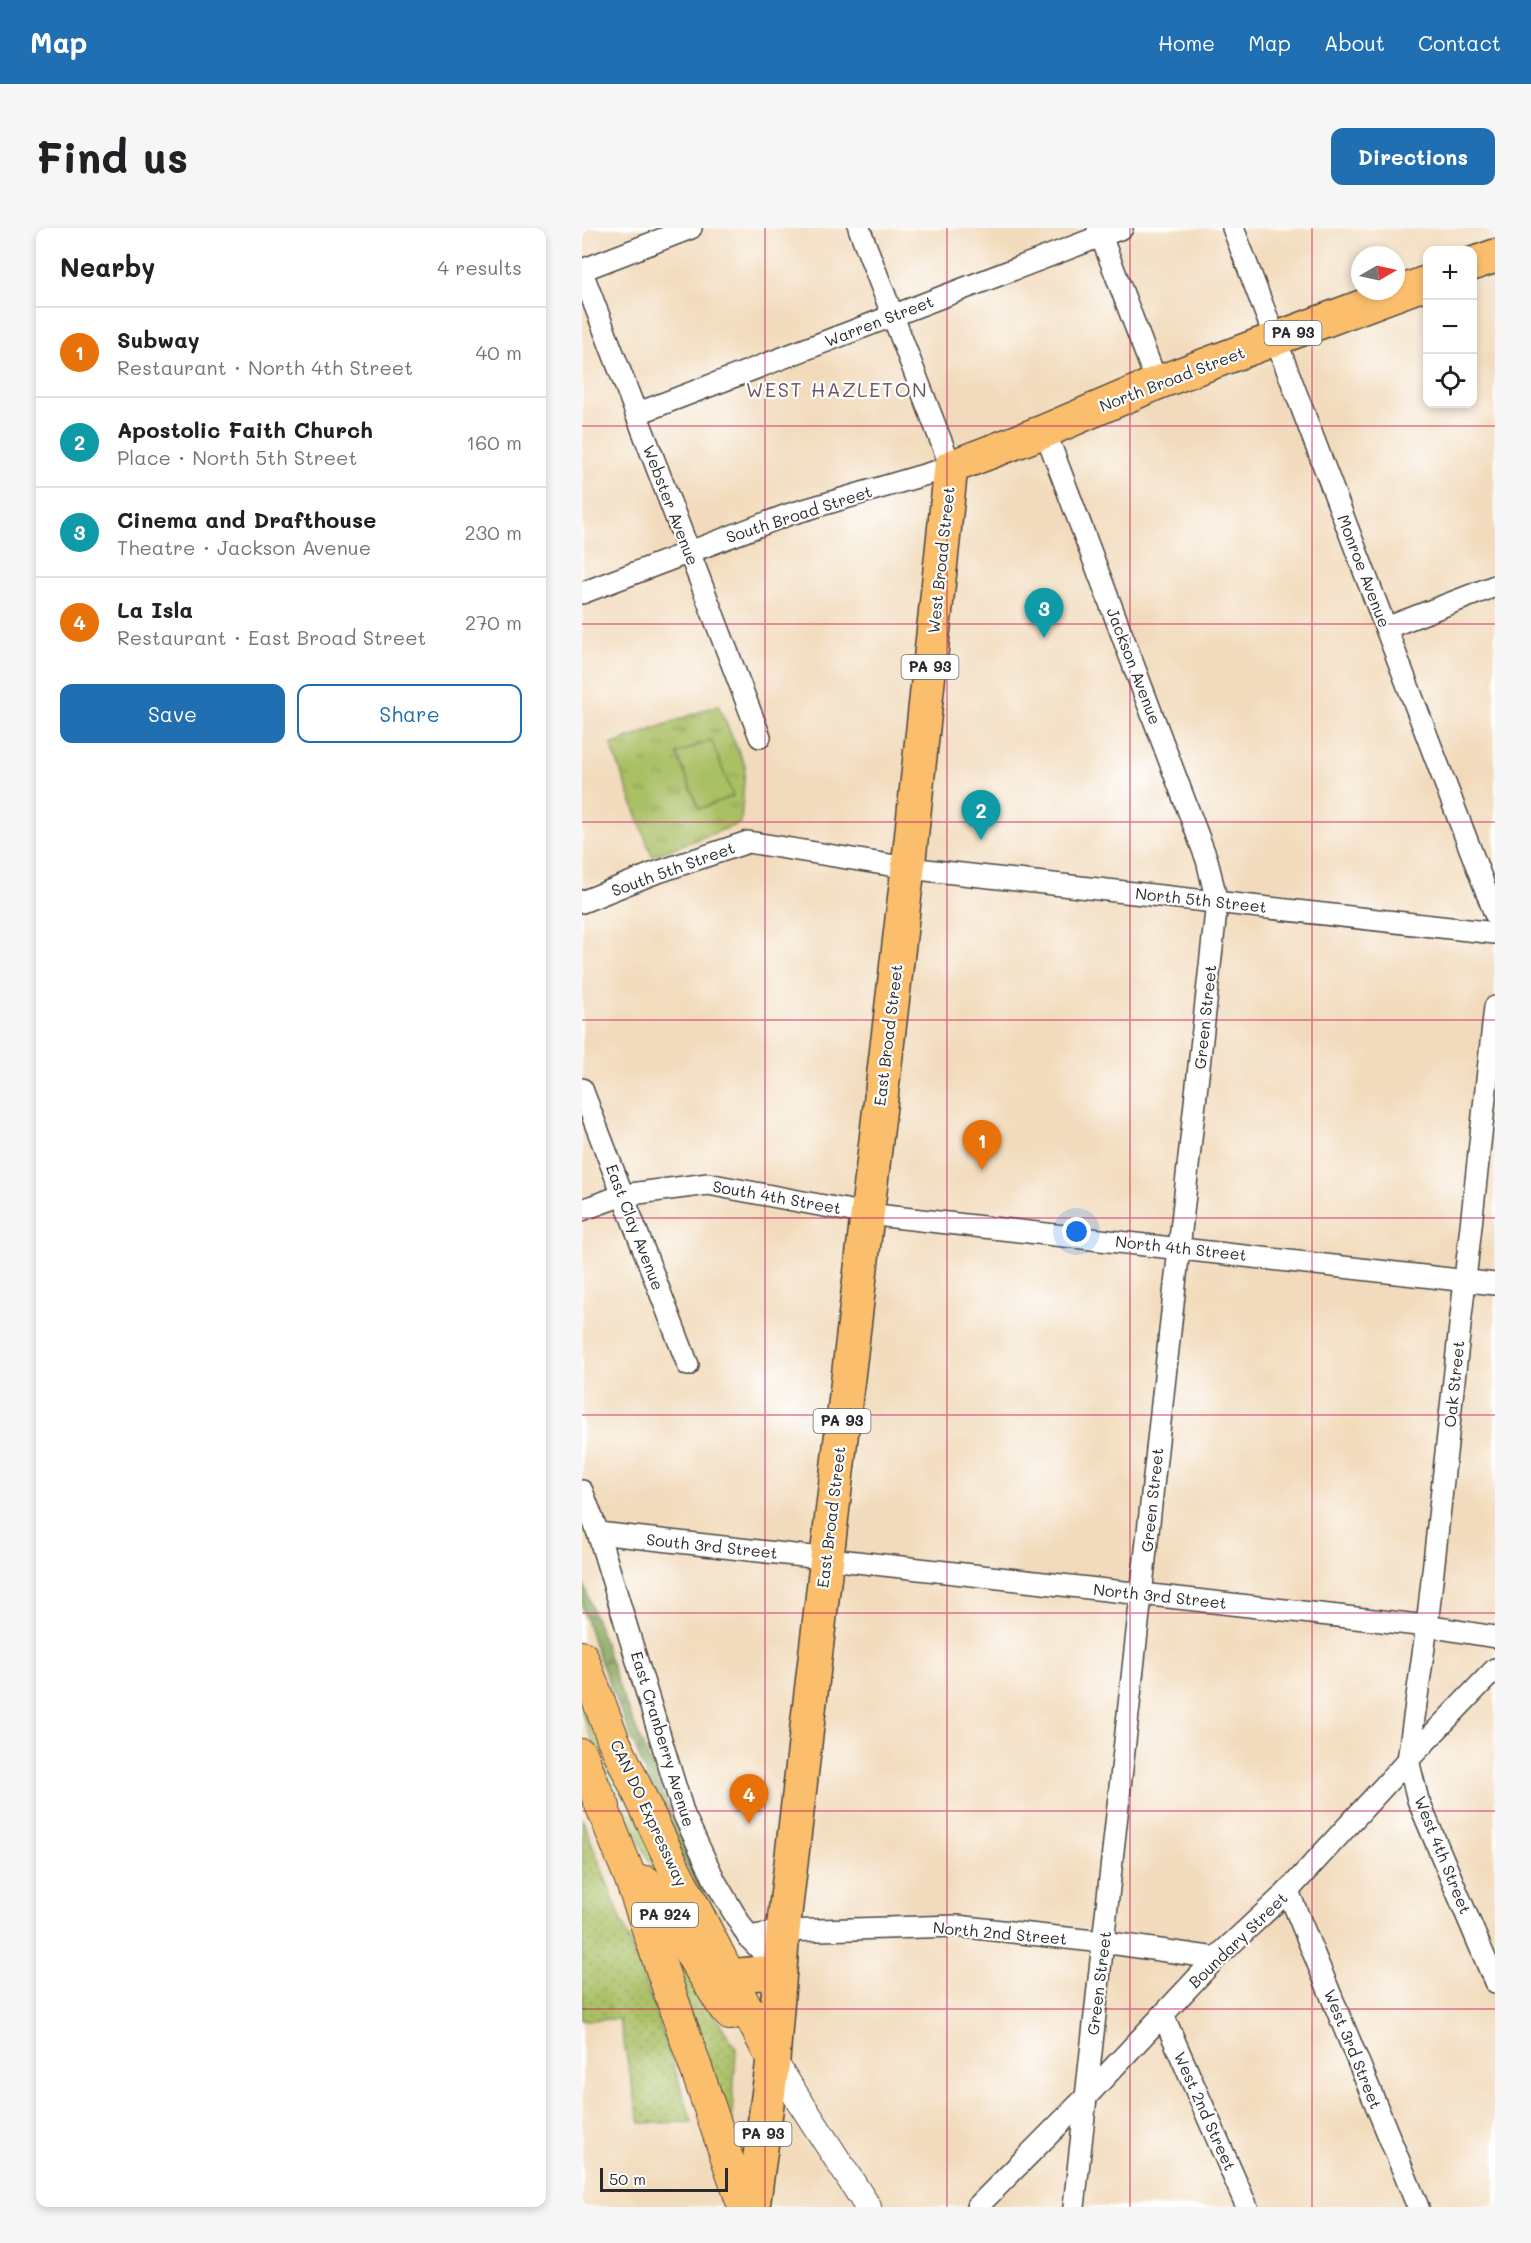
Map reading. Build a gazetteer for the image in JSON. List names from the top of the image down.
{
  "streets": {
    "highway": [
      "PA 93",
      "North Broad Street",
      "West Broad Street",
      "East Broad Street"
    ],
    "main road": ["CAN DO Expressway", "PA 924"],
    "street": [
      "Warren Street",
      "Webster Avenue",
      "South Broad Street",
      "Monroe Avenue",
      "Jackson Avenue",
      "South 5th Street",
      "North 5th Street",
      "Green Street",
      "South 4th Street",
      "East Clay Avenue",
      "North 4th Street",
      "Oak Street",
      "South 3rd Street",
      "North 3rd Street",
      "East Cranberry Avenue",
      "West 4th Street",
      "North 2nd Street",
      "Boundary Street",
      "West 3rd Street",
      "West 2nd Street"
    ]
  },
  "crossings": [
    ["Warren Street", "Webster Avenue"],
    ["PA 93", "East Broad Street"],
    ["PA 93", "CAN DO Expressway"],
    ["North Broad Street", "South Broad Street"],
    ["North Broad Street", "West Broad Street"],
    ["North Broad Street", "Monroe Avenue"],
    ["North Broad Street", "Jackson Avenue"],
    ["Webster Avenue", "South Broad Street"],
    ["South Broad Street", "West Broad Street"],
    ["West Broad Street", "South 5th Street"],
    ["West Broad Street", "North 5th Street"],
    ["West Broad Street", "East Broad Street"],
    ["Jackson Avenue", "North 5th Street"],
    ["Jackson Avenue", "Green Street"],
    ["South 5th Street", "North 5th Street"],
    ["South 5th Street", "East Broad Street"],
    ["North 5th Street", "Green Street"],
    ["North 5th Street", "East Broad Street"],
    ["Green Street", "North 4th Street"],
    ["Green Street", "North 3rd Street"],
    ["Green Street", "North 2nd Street"],
    ["Green Street", "Boundary Street"],
    ["East Broad Street", "South 4th Street"],
    ["East Broad Street", "North 4th Street"],
    ["East Broad Street", "South 3rd Street"],
    ["East Broad Street", "North 3rd Street"],
    ["East Broad Street", "East Cranberry Avenue"],
    ["East Broad Street", "CAN DO Expressway"],
    ["East Broad Street", "North 2nd Street"],
    ["South 4th Street", "East Clay Avenue"],
    ["South 4th Street", "North 4th Street"],
    ["North 4th Street", "Oak Street"],
    ["Oak Street", "North 3rd Street"],
    ["Oak Street", "West 4th Street"],
    ["Oak Street", "Boundary Street"],
    ["South 3rd Street", "North 3rd Street"],
    ["South 3rd Street", "East Cranberry Avenue"],
    ["East Cranberry Avenue", "North 2nd Street"],
    ["West 4th Street", "Boundary Street"],
    ["North 2nd Street", "Boundary Street"],
    ["Boundary Street", "West 3rd Street"],
    ["Boundary Street", "West 2nd Street"]
  ],
  "districts": ["WEST HAZLETON"],
  "scale_bar": "50 m",
  "north": "right",
  "page": {
    "header": "Map",
    "nav": [
      "Home",
      "Map",
      "About",
      "Contact"
    ],
    "buttons": [
      "Directions",
      ["Save", "Share"]
    ],
    "title": "Find us",
    "heading": ["Nearby", "4 results"],
    "map_buttons": ["+", "−"],
    "list": [
      {
        "mark": "1",
        "name": "Subway",
        "note": "Restaurant · North 4th Street",
        "value": "40 m"
      },
      {
        "mark": "2",
        "name": "Apostolic Faith Church",
        "note": "Place · North 5th Street",
        "value": "160 m"
      },
      {
        "mark": "3",
        "name": "Cinema and Drafthouse",
        "note": "Theatre · Jackson Avenue",
        "value": "230 m"
      },
      {
        "mark": "4",
        "name": "La Isla",
        "note": "Restaurant · East Broad Street",
        "value": "270 m"
      }
    ],
    "pins": [
      "3",
      "2",
      "1",
      "4"
    ],
    "scale": "50 m"
  }
}
